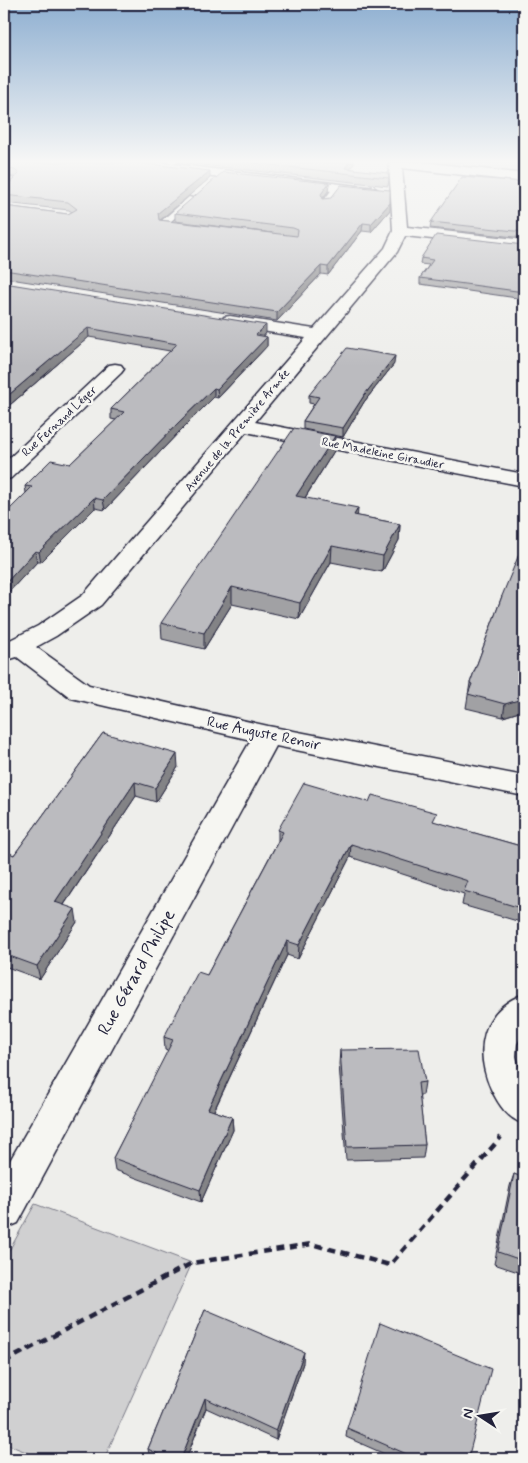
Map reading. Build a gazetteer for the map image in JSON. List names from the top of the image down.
{
  "streets": {
    "street": [
      "Rue Fernand Léger",
      "Avenue de la Première Armée",
      "Rue Madeleine Giraudier",
      "Rue Auguste Renoir",
      "Rue Gérard Philipe"
    ]
  },
  "crossings": [
    ["Avenue de la Première Armée", "Rue Madeleine Giraudier"],
    ["Avenue de la Première Armée", "Rue Auguste Renoir"],
    ["Rue Auguste Renoir", "Rue Gérard Philipe"]
  ],
  "north": "left"
}
